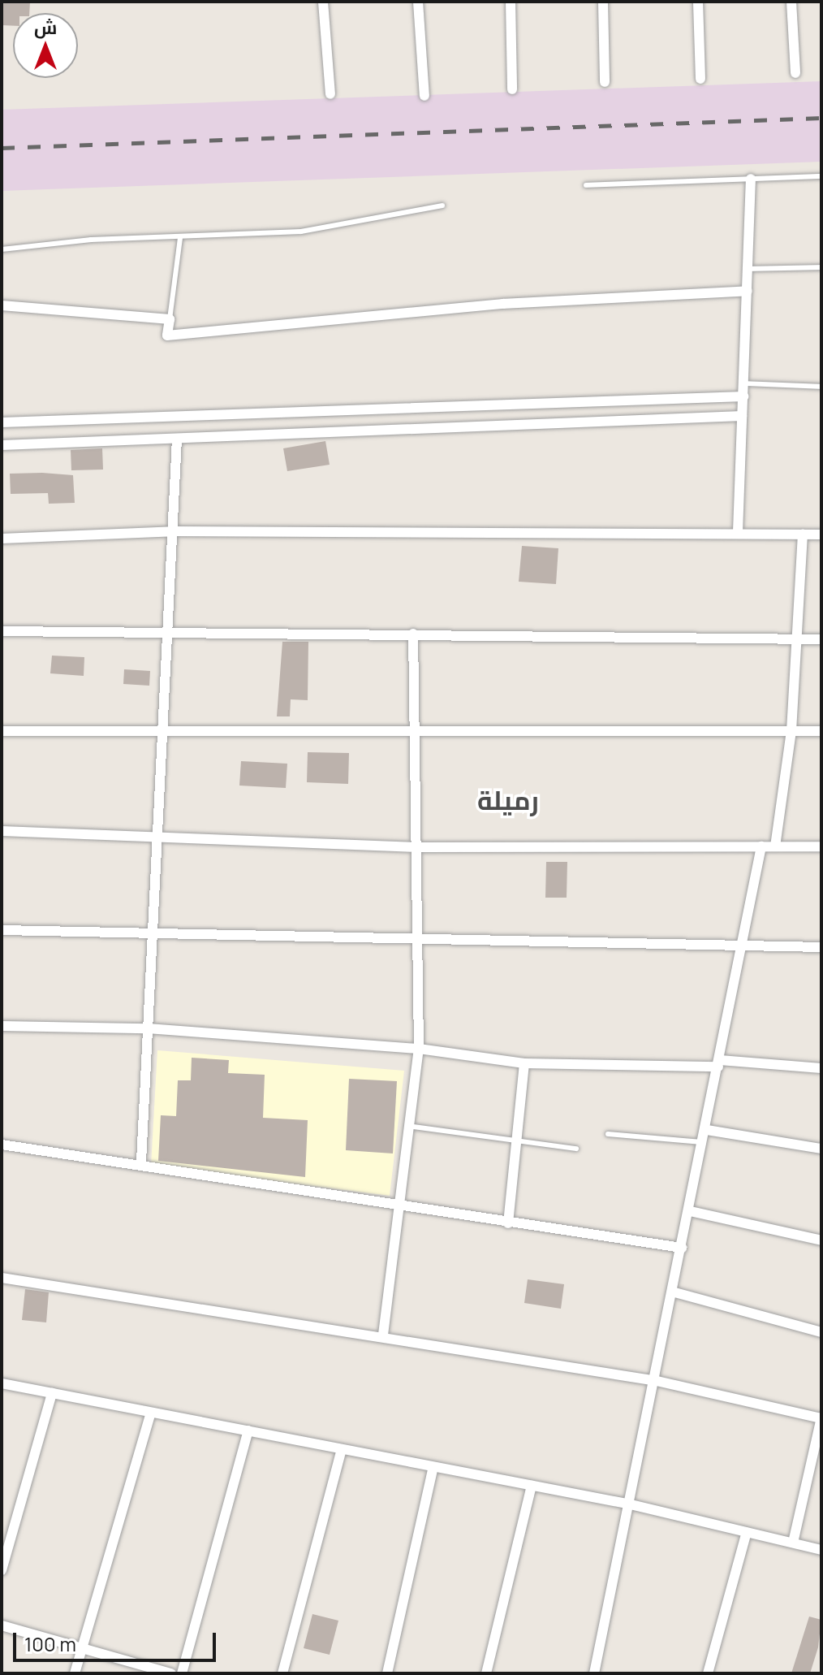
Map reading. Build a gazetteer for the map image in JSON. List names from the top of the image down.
{
  "districts": ["رميلة"],
  "scale_bar": "100 m",
  "north": "top"
}
